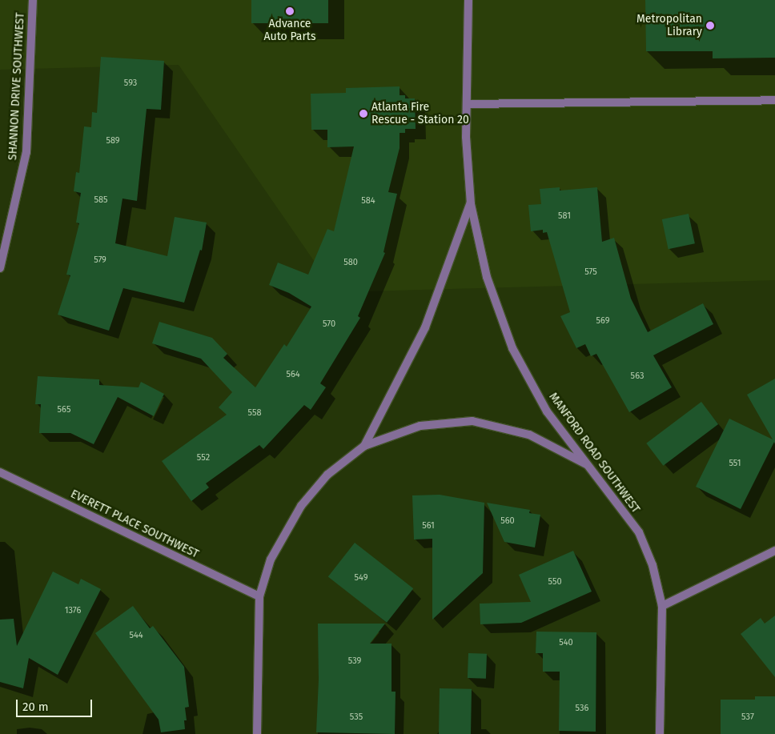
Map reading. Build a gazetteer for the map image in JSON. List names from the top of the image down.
{
  "streets": {
    "street": ["SHANNON DRIVE SOUTHWEST", "MANFORD ROAD SOUTHWEST", "EVERETT PLACE SOUTHWEST"]
  },
  "places": ["Advance Auto Parts", "Metropolitan Library", "Atlanta Fire Rescue - Station 20"],
  "house_numbers": [
    "593",
    "589",
    "585",
    "584",
    "581",
    "579",
    "580",
    "575",
    "569",
    "570",
    "564",
    "563",
    "565",
    "558",
    "552",
    "551",
    "560",
    "561",
    "549",
    "550",
    "1376",
    "544",
    "540",
    "539",
    "536",
    "535",
    "537"
  ],
  "scale_bar": "20 m"
}
